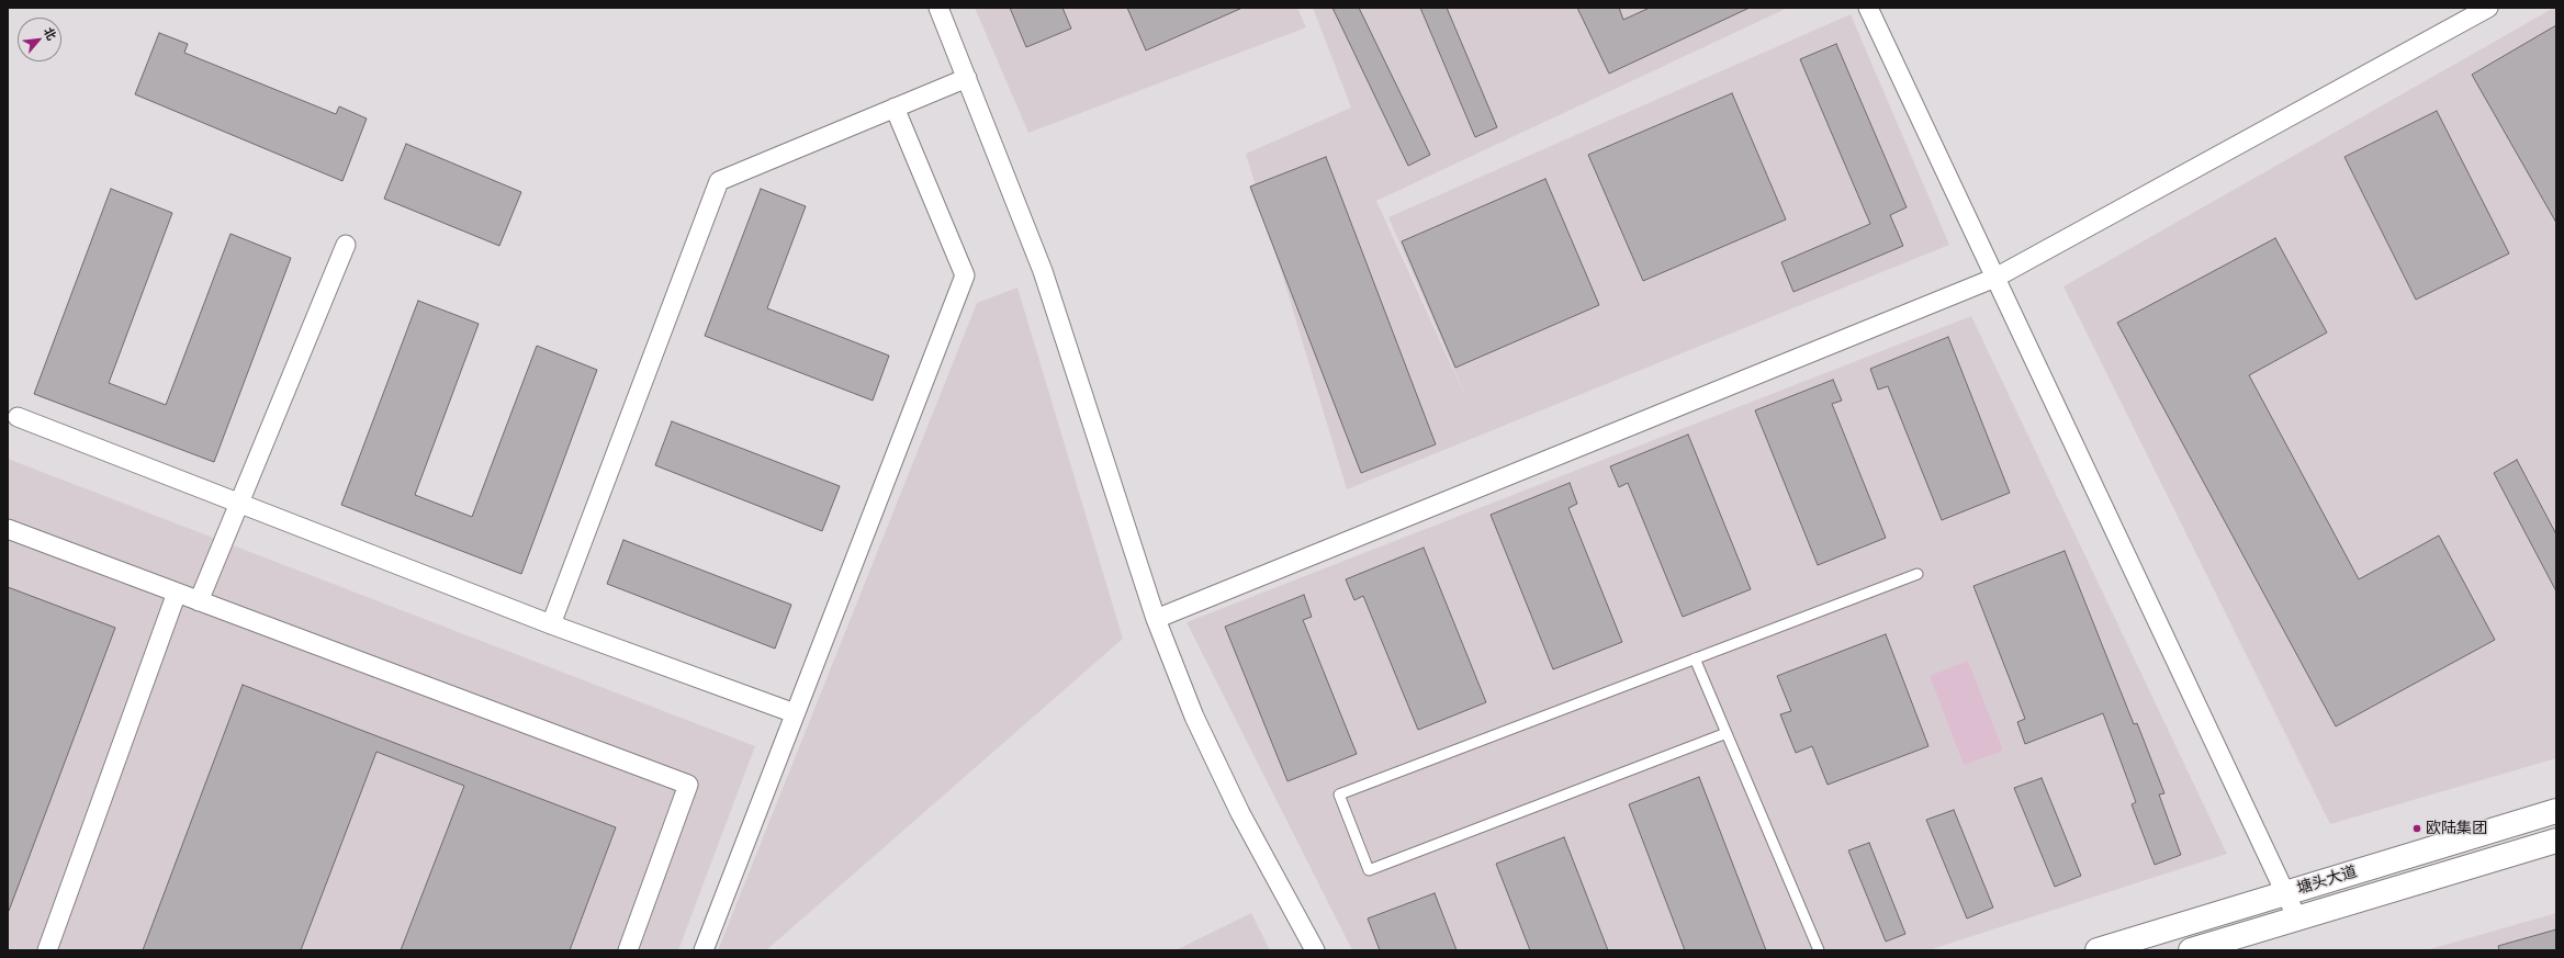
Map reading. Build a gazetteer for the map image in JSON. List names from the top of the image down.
{
  "streets": {
    "main road": ["塘头大道"]
  },
  "places": ["欧陆集团"],
  "north": "top right"
}
